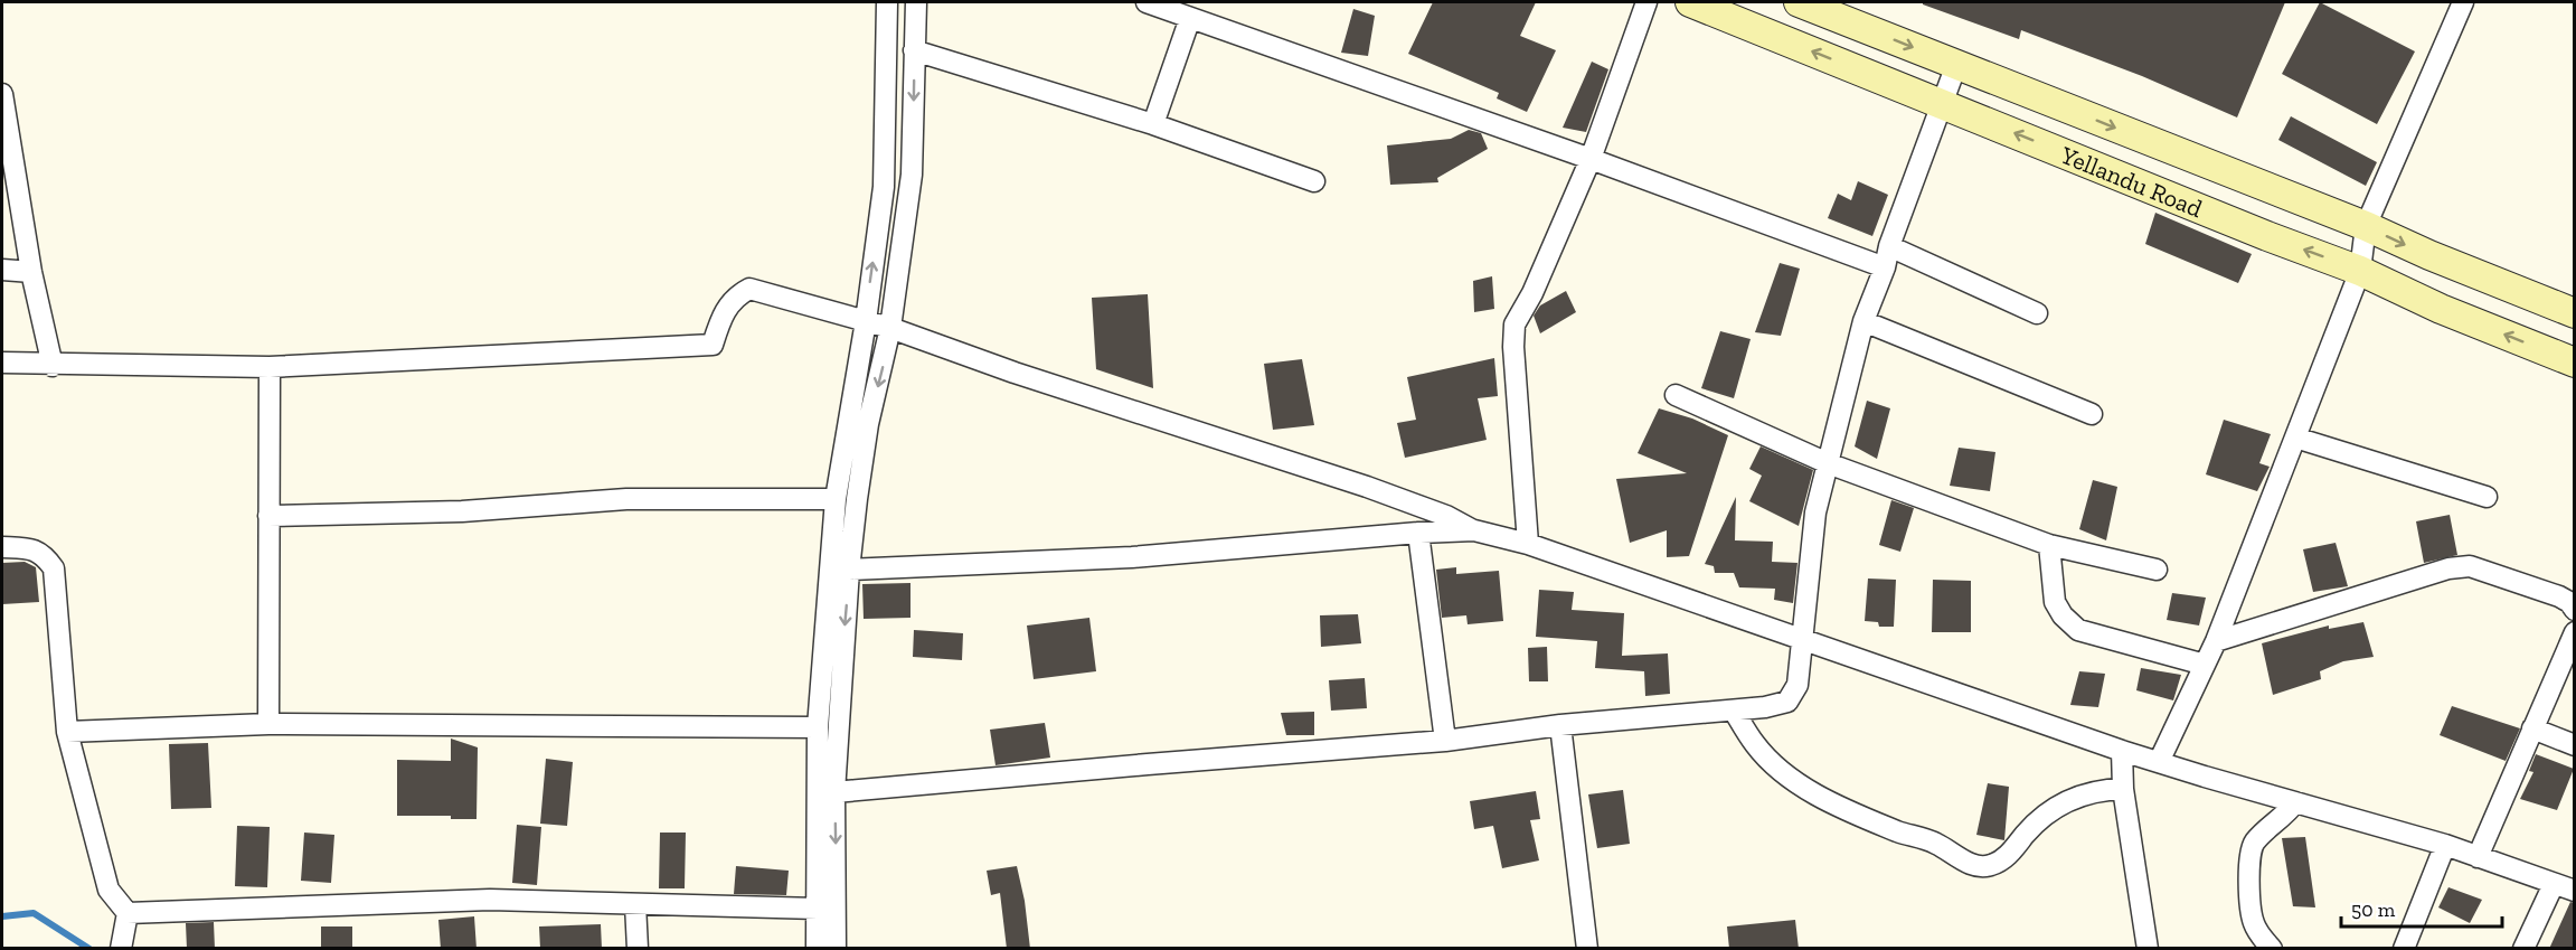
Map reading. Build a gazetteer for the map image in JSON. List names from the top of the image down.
{
  "streets": {
    "main road": ["Yellandu Road"]
  },
  "scale_bar": "50 m"
}
